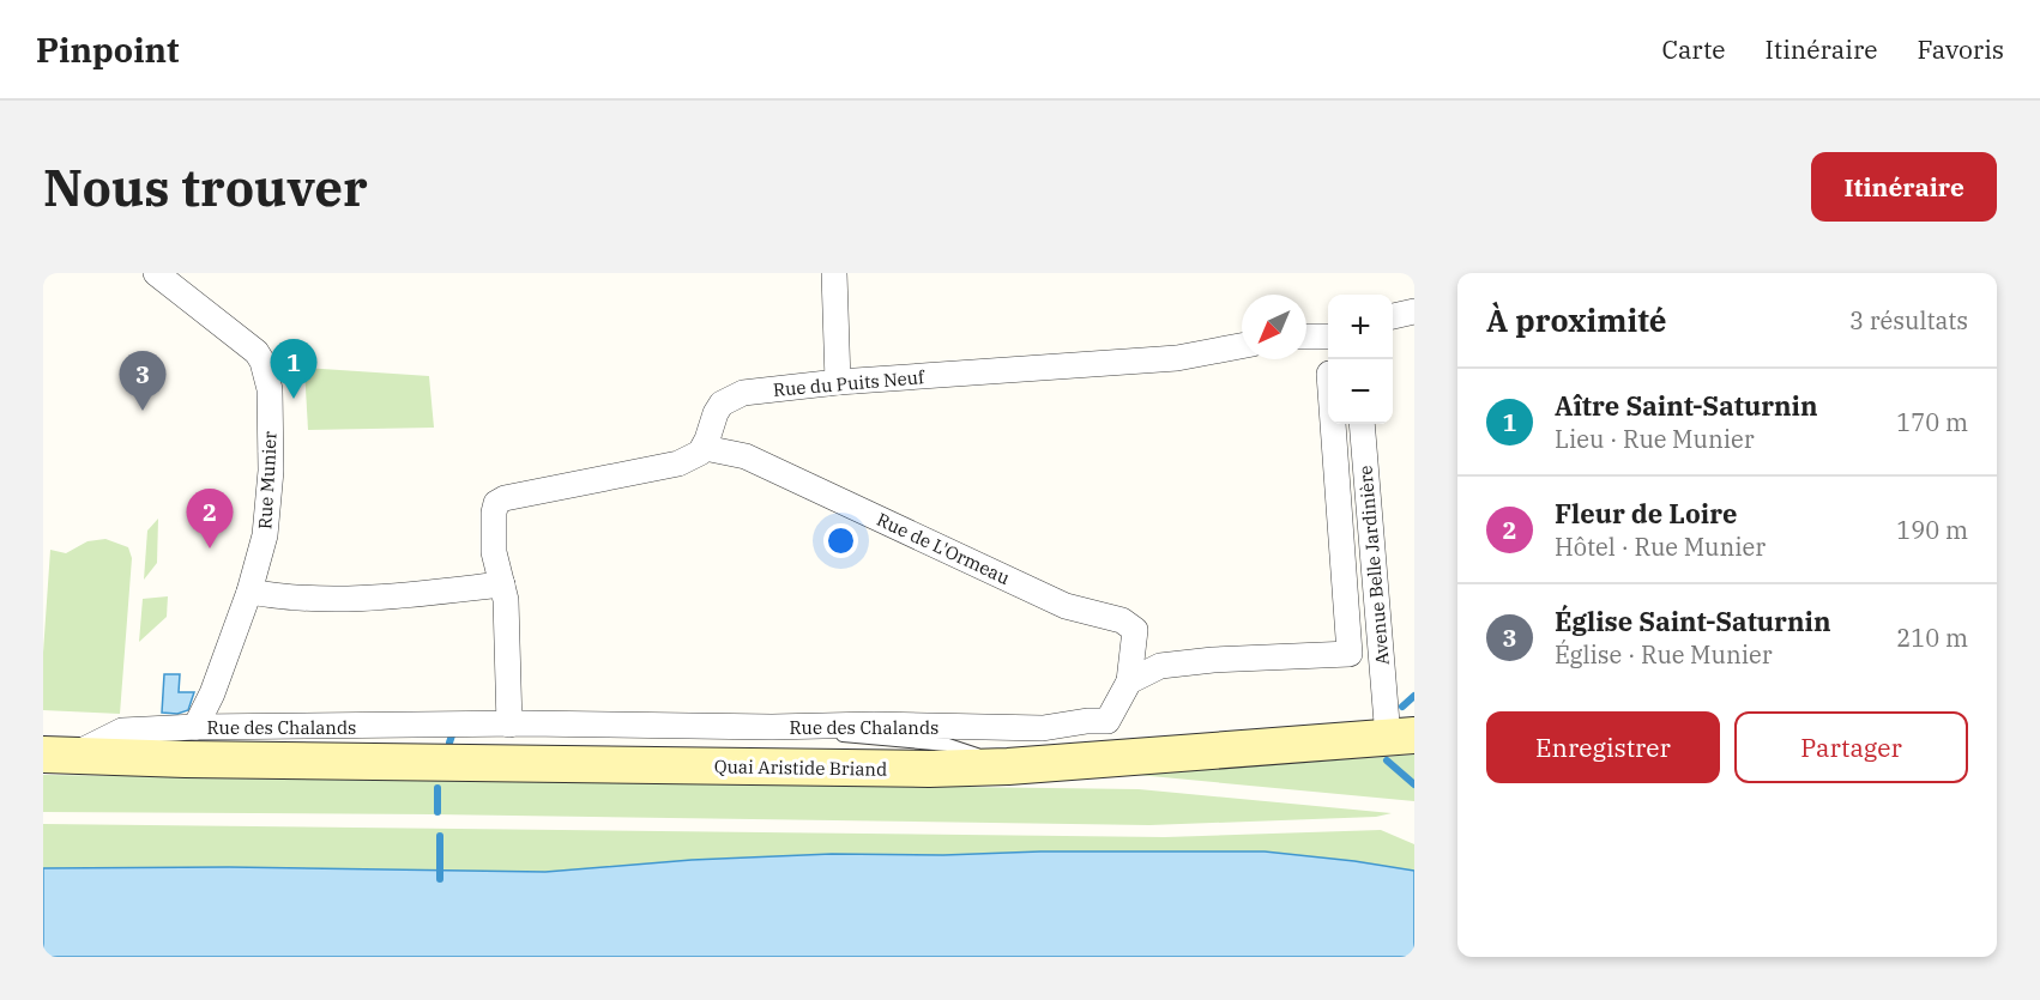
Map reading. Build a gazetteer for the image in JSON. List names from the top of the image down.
{
  "streets": {
    "main road": ["Quai Aristide Briand"],
    "street": [
      "Rue du Puits Neuf",
      "Rue Munier",
      "Rue de L'Ormeau",
      "Avenue Belle Jardinière",
      "Rue des Chalands"
    ]
  },
  "crossings": [
    ["Rue du Puits Neuf", "Rue de L'Ormeau"],
    ["Rue Munier", "Rue des Chalands"],
    ["Rue Munier", "Quai Aristide Briand"],
    ["Rue de L'Ormeau", "Rue des Chalands"],
    ["Avenue Belle Jardinière", "Quai Aristide Briand"],
    ["Rue des Chalands", "Quai Aristide Briand"]
  ],
  "north": "bottom left",
  "page": {
    "header": "Pinpoint",
    "nav": ["Carte", "Itinéraire", "Favoris"],
    "buttons": [
      "Itinéraire",
      ["Enregistrer", "Partager"]
    ],
    "title": "Nous trouver",
    "heading": ["À proximité", "3 résultats"],
    "map_buttons": ["+", "−"],
    "pins": ["1", "3", "2"],
    "list": [
      {
        "mark": "1",
        "name": "Aître Saint-Saturnin",
        "note": "Lieu · Rue Munier",
        "value": "170 m"
      },
      {
        "mark": "2",
        "name": "Fleur de Loire",
        "note": "Hôtel · Rue Munier",
        "value": "190 m"
      },
      {
        "mark": "3",
        "name": "Église Saint-Saturnin",
        "note": "Église · Rue Munier",
        "value": "210 m"
      }
    ]
  }
}
